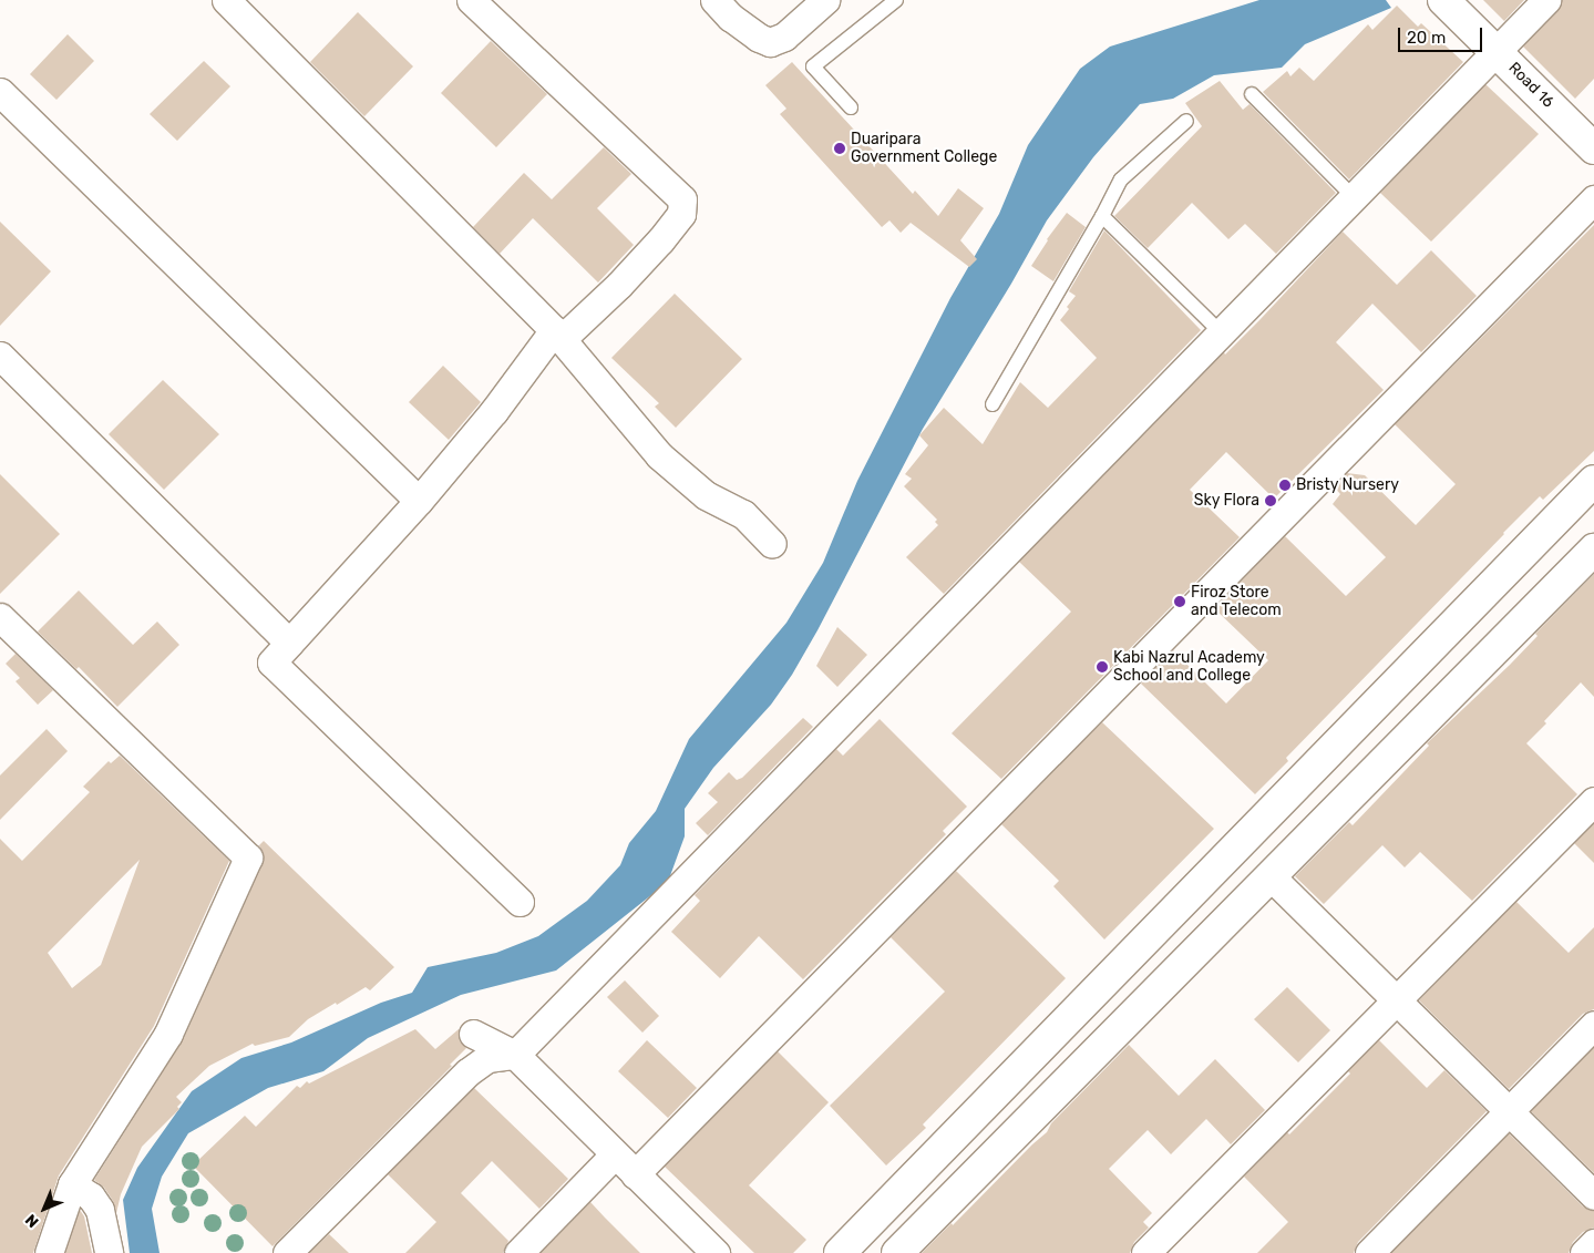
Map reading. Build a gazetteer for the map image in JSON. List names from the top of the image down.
{
  "streets": {
    "street": ["Road 16"]
  },
  "places": [
    "Duaripara Government College",
    "Bristy Nursery",
    "Sky Flora",
    "Firoz Store and Telecom",
    "Kabi Nazrul Academy School and College"
  ],
  "scale_bar": "20 m",
  "north": "bottom left"
}
